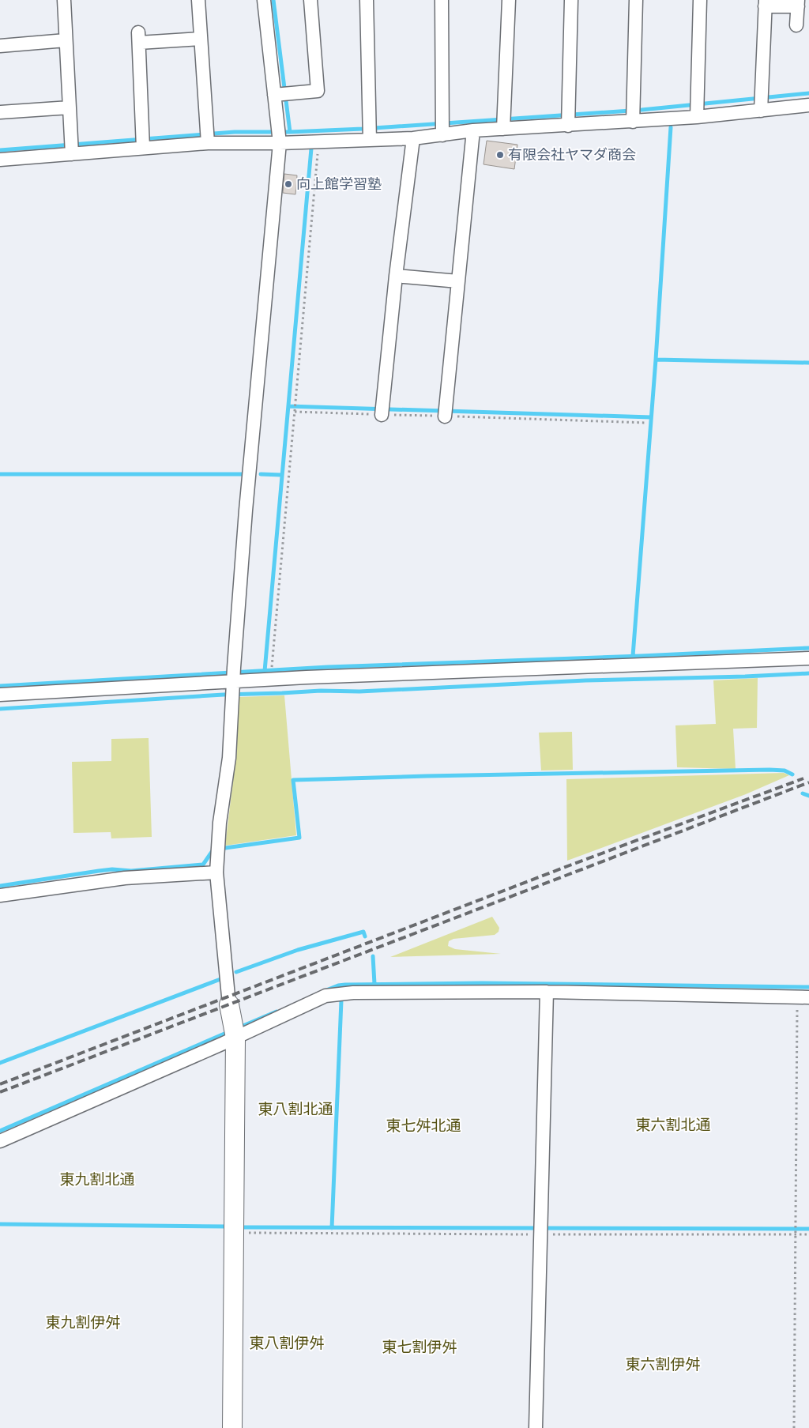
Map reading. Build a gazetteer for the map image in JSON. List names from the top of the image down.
{
  "districts": [
    "東八割北通",
    "東六割北通",
    "東七舛北通",
    "東九割北通",
    "東九割伊舛",
    "東八割伊舛",
    "東七割伊舛",
    "東六割伊舛"
  ],
  "places": ["有限会社ヤマダ商会", "向上館学習塾"]
}
